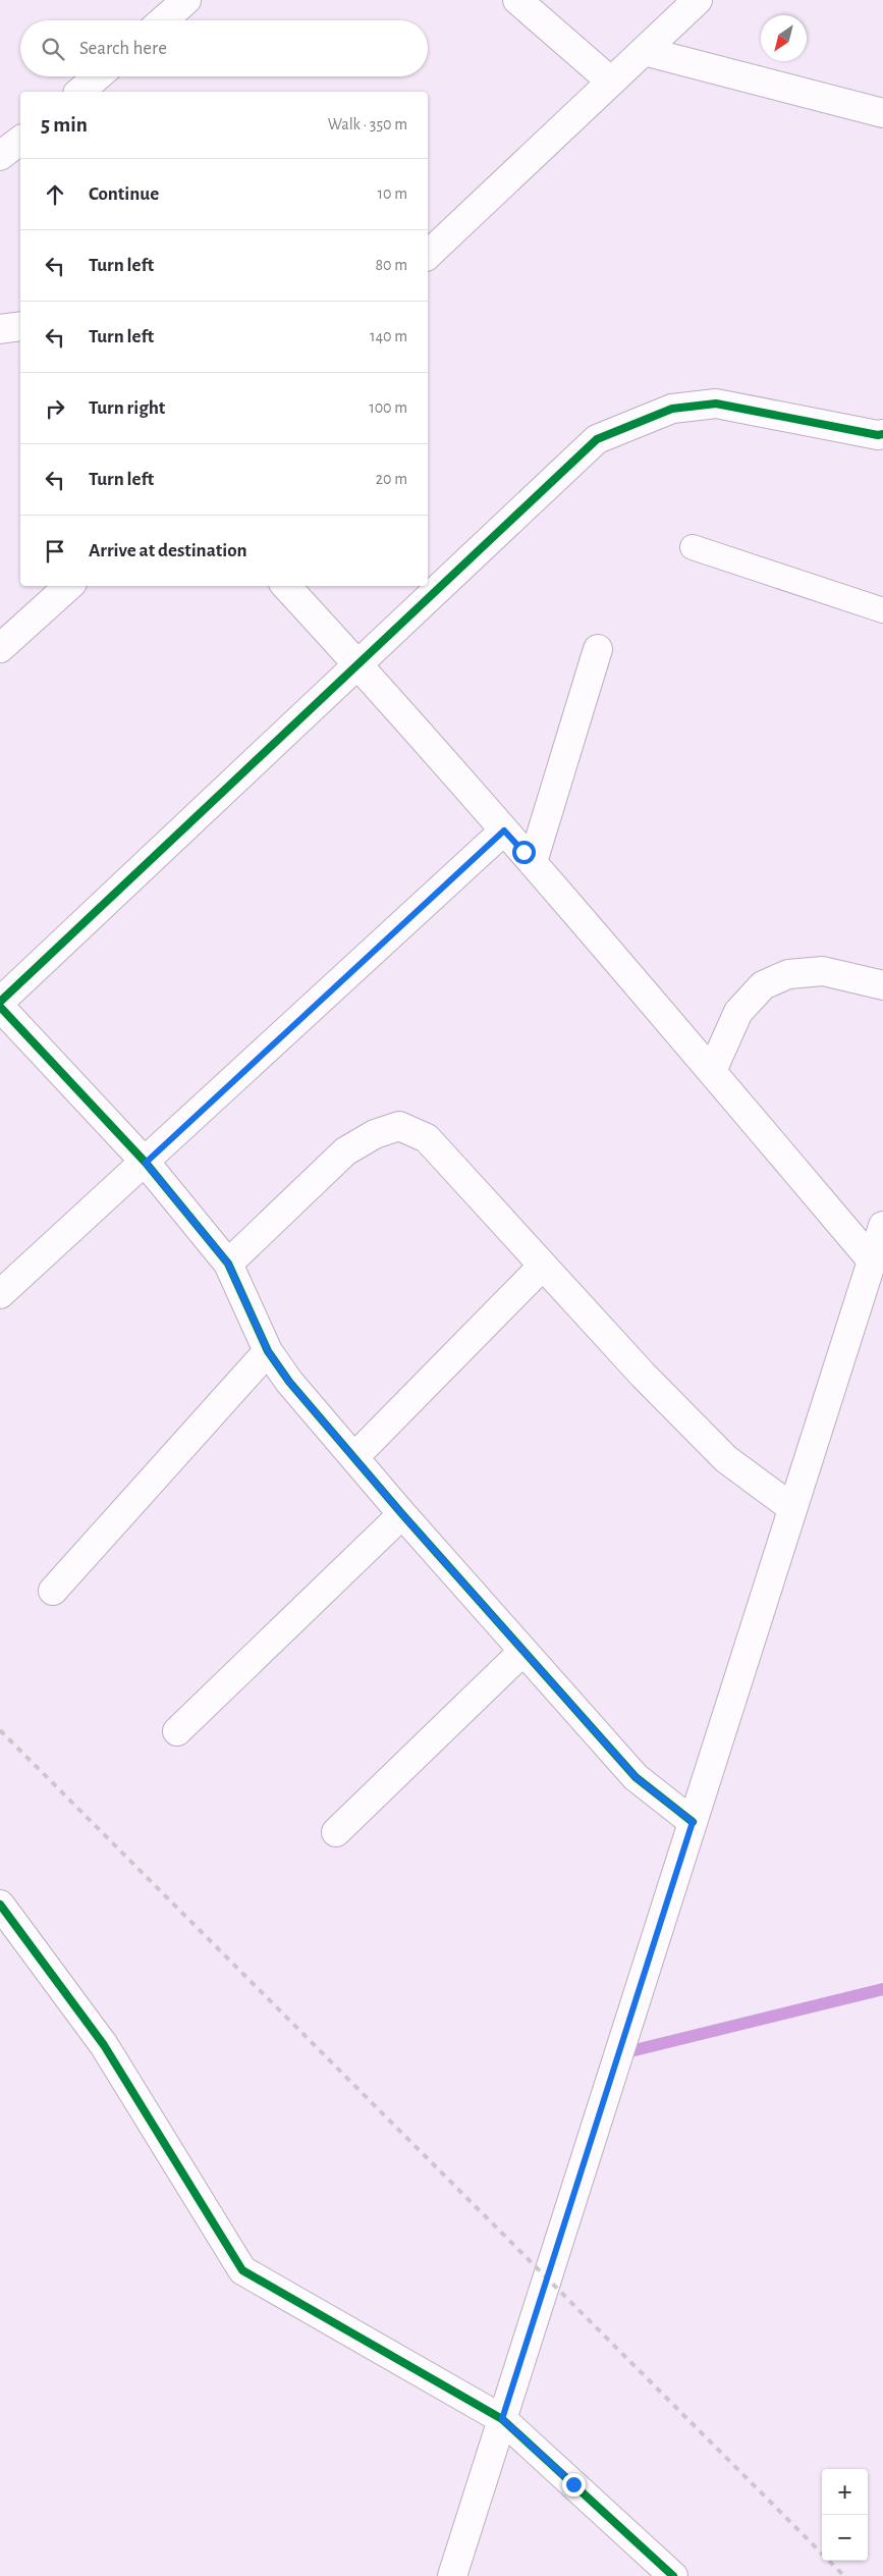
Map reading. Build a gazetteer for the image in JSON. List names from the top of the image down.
{
  "north": "bottom left",
  "page": {
    "search": "Search here",
    "heading": ["5 min", "Walk · 350 m"],
    "list": [
      ["Continue", "10 m"],
      ["Turn left", "80 m"],
      ["Turn left", "140 m"],
      ["Turn right", "100 m"],
      ["Turn left", "20 m"],
      "Arrive at destination"
    ],
    "map_buttons": ["+", "−"]
  }
}
